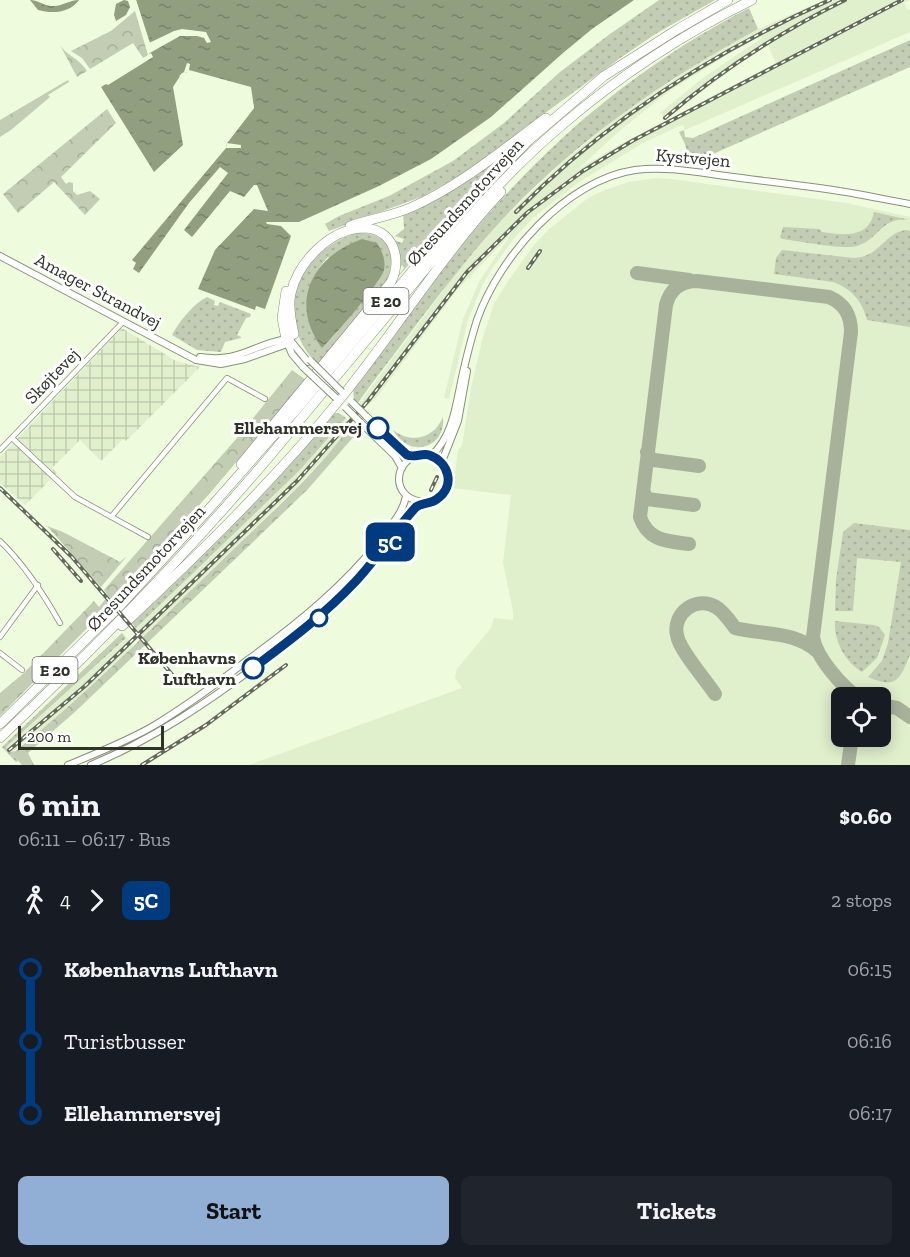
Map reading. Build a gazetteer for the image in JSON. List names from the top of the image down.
{
  "streets": {
    "highway": ["Øresundsmotorvejen", "E 20"],
    "street": ["Kystvejen", "Amager Strandvej", "Skøjtevej"]
  },
  "crossings": [
    ["Amager Strandvej", "Skøjtevej"]
  ],
  "places": ["Ellehammersvej", "Københavns Lufthavn"],
  "lines": ["bus line 5C"],
  "scale_bar": "200 m",
  "page": {
    "on_map": "5C",
    "scale": "200 m",
    "heading": ["6 min", "06:11 – 06:17 · Bus", "$0.60"],
    "legs": ["4", "5C", "2 stops"],
    "list": [
      {
        "name": "Københavns Lufthavn",
        "value": "06:15"
      },
      {
        "name": "Turistbusser",
        "value": "06:16"
      },
      {
        "name": "Ellehammersvej",
        "value": "06:17"
      }
    ],
    "buttons": ["Start", "Tickets"]
  }
}
